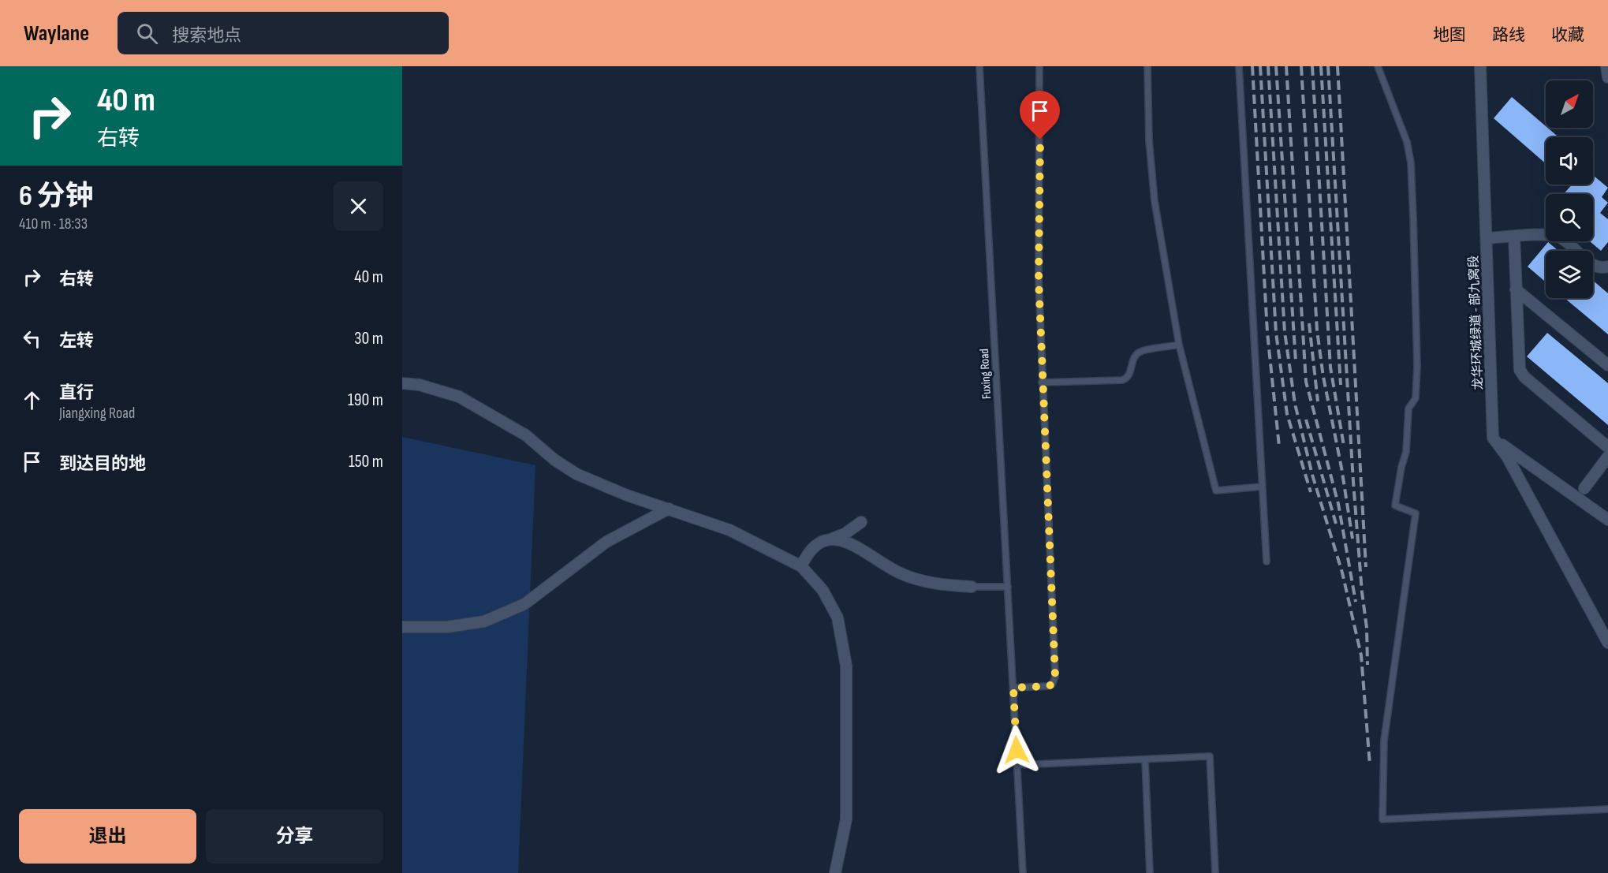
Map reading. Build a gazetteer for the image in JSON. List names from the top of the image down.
{
  "streets": {
    "street": ["龙华环城绿道 - 部九窝段"],
    "lane": ["Fuxing Road"]
  },
  "north": "top right",
  "page": {
    "header": "Waylane",
    "search": "搜索地点",
    "nav": ["地图", "路线", "收藏"],
    "turn": ["40 m", "右转"],
    "heading": ["6 分钟", "410 m · 18:33"],
    "list": [
      {
        "name": "右转",
        "value": "40 m"
      },
      {
        "name": "左转",
        "value": "30 m"
      },
      {
        "name": "直行",
        "note": "Jiangxing Road",
        "value": "190 m"
      },
      {
        "name": "到达目的地",
        "value": "150 m"
      }
    ],
    "buttons": ["退出", "分享"]
  }
}
